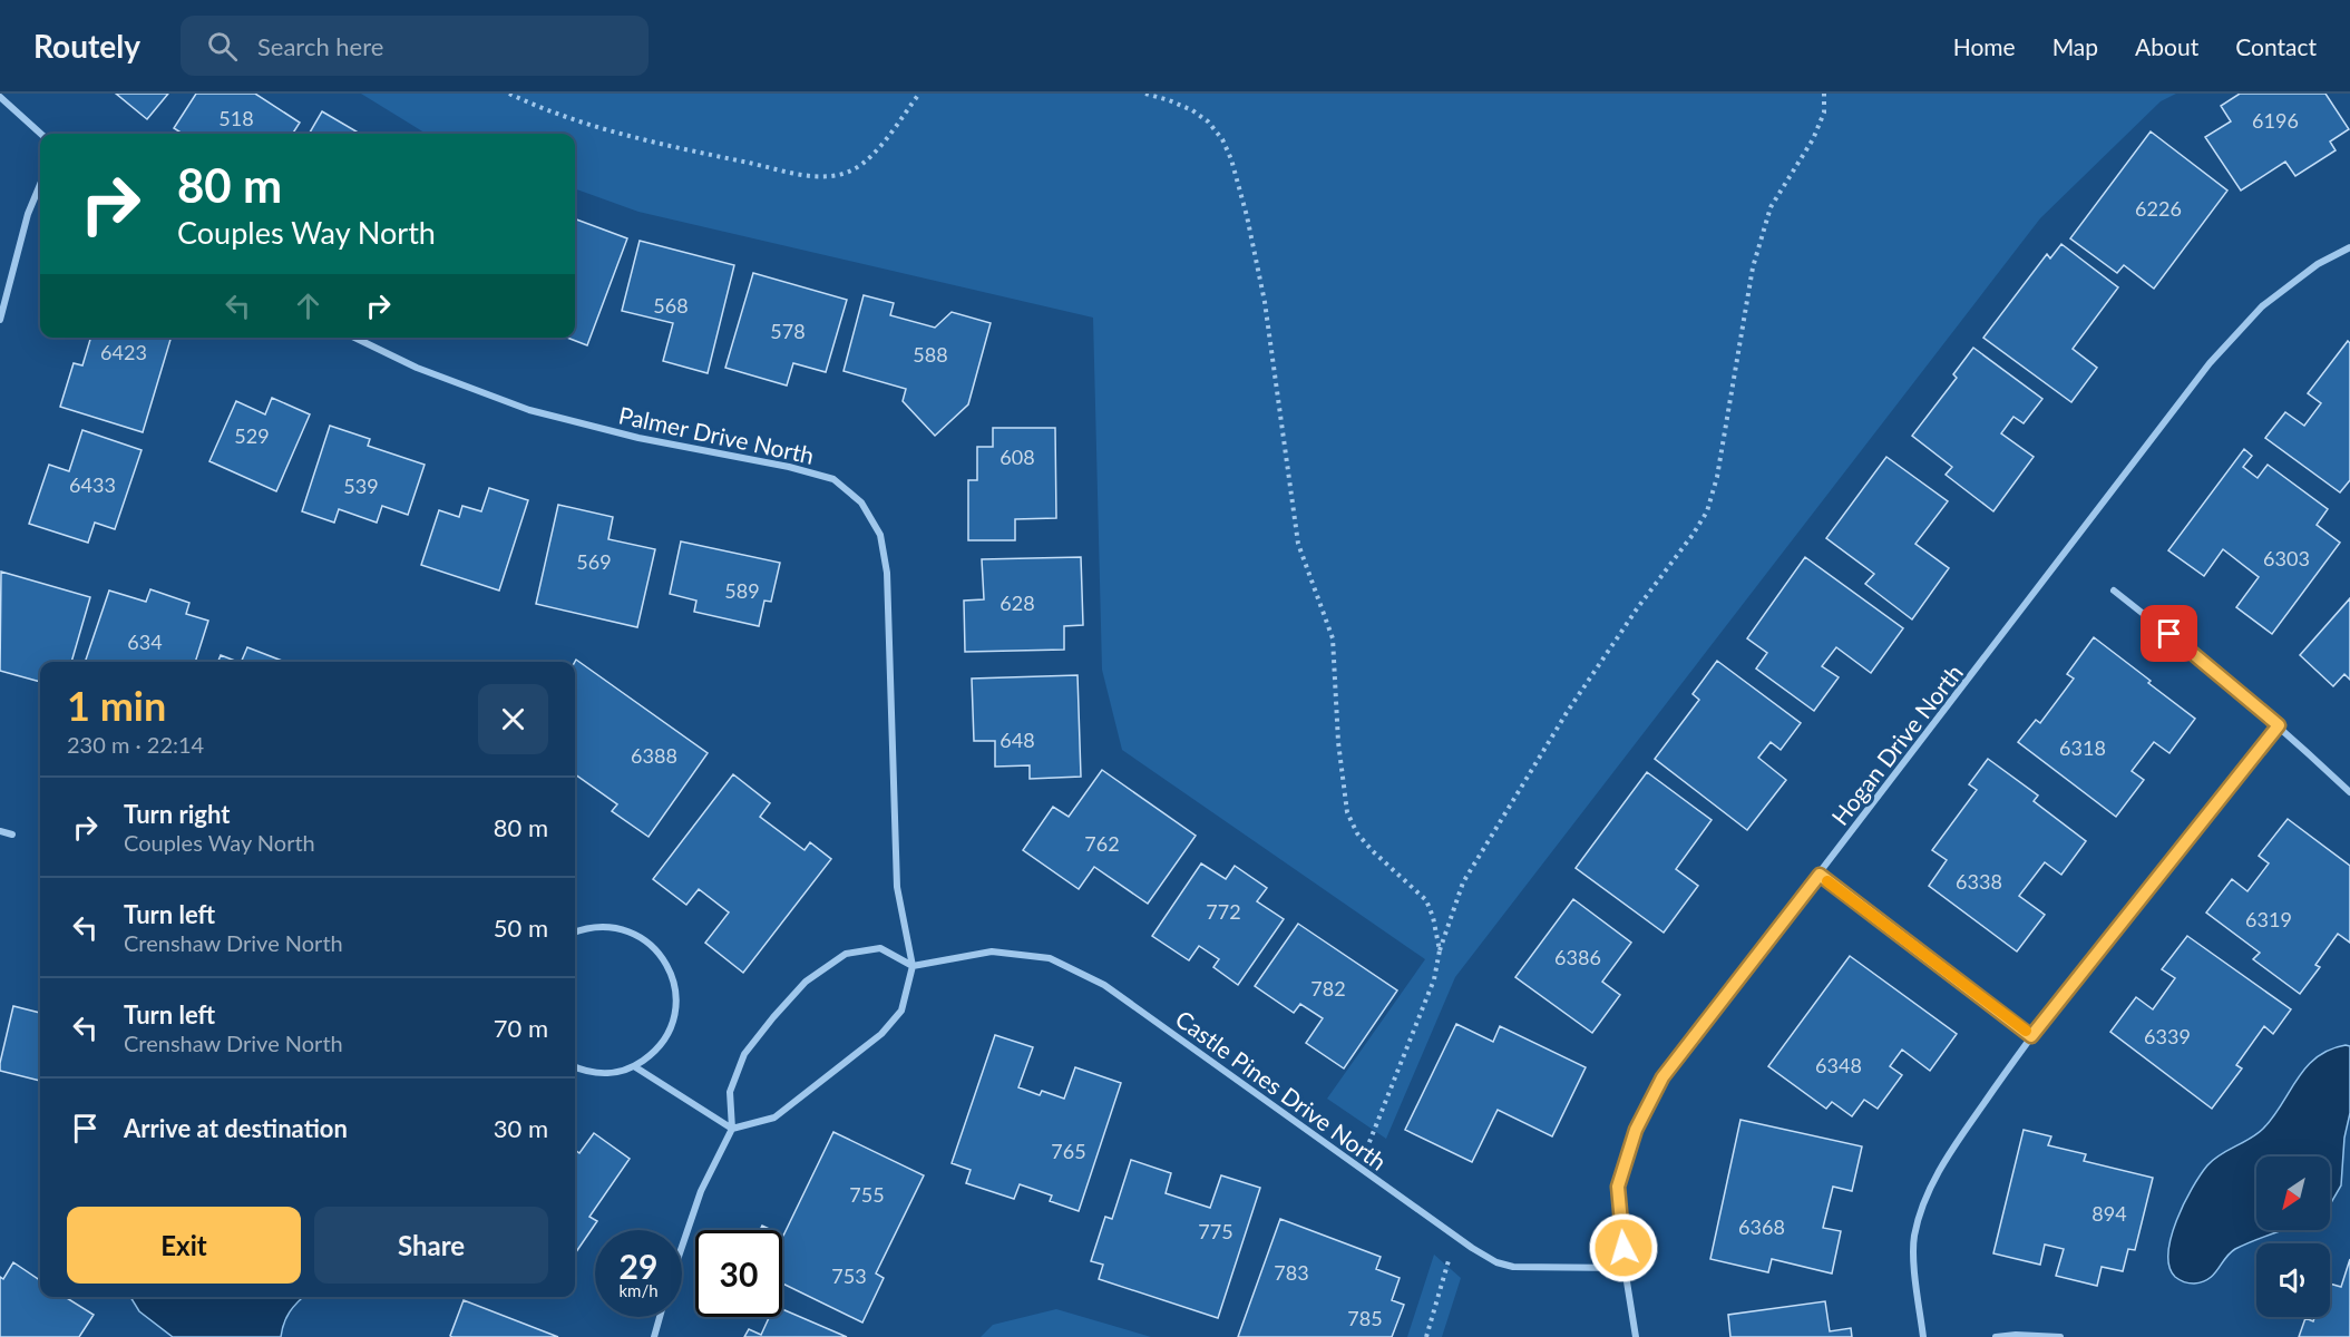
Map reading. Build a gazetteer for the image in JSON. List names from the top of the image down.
{
  "streets": {
    "street": ["Palmer Drive North", "Hogan Drive North", "Castle Pines Drive North"]
  },
  "crossings": [
    ["Palmer Drive North", "Castle Pines Drive North"],
    ["Hogan Drive North", "Castle Pines Drive North"]
  ],
  "house_numbers": [
    "518",
    "6196",
    "6226",
    "568",
    "578",
    "6423",
    "588",
    "529",
    "608",
    "6433",
    "539",
    "6303",
    "569",
    "589",
    "628",
    "634",
    "648",
    "6318",
    "6388",
    "762",
    "6338",
    "772",
    "6319",
    "6386",
    "782",
    "6339",
    "6348",
    "765",
    "755",
    "894",
    "6368",
    "775",
    "783",
    "753",
    "785"
  ],
  "north": "bottom left",
  "page": {
    "header": "Routely",
    "search": "Search here",
    "nav": [
      "Home",
      "Map",
      "About",
      "Contact"
    ],
    "turn": ["80 m", "Couples Way North"],
    "heading": ["1 min", "230 m · 22:14"],
    "list": [
      {
        "name": "Turn right",
        "note": "Couples Way North",
        "value": "80 m"
      },
      {
        "name": "Turn left",
        "note": "Crenshaw Drive North",
        "value": "50 m"
      },
      {
        "name": "Turn left",
        "note": "Crenshaw Drive North",
        "value": "70 m"
      },
      {
        "name": "Arrive at destination",
        "value": "30 m"
      }
    ],
    "buttons": ["Exit", "Share"],
    "speed": "29 km/h",
    "limit": "30"
  }
}
